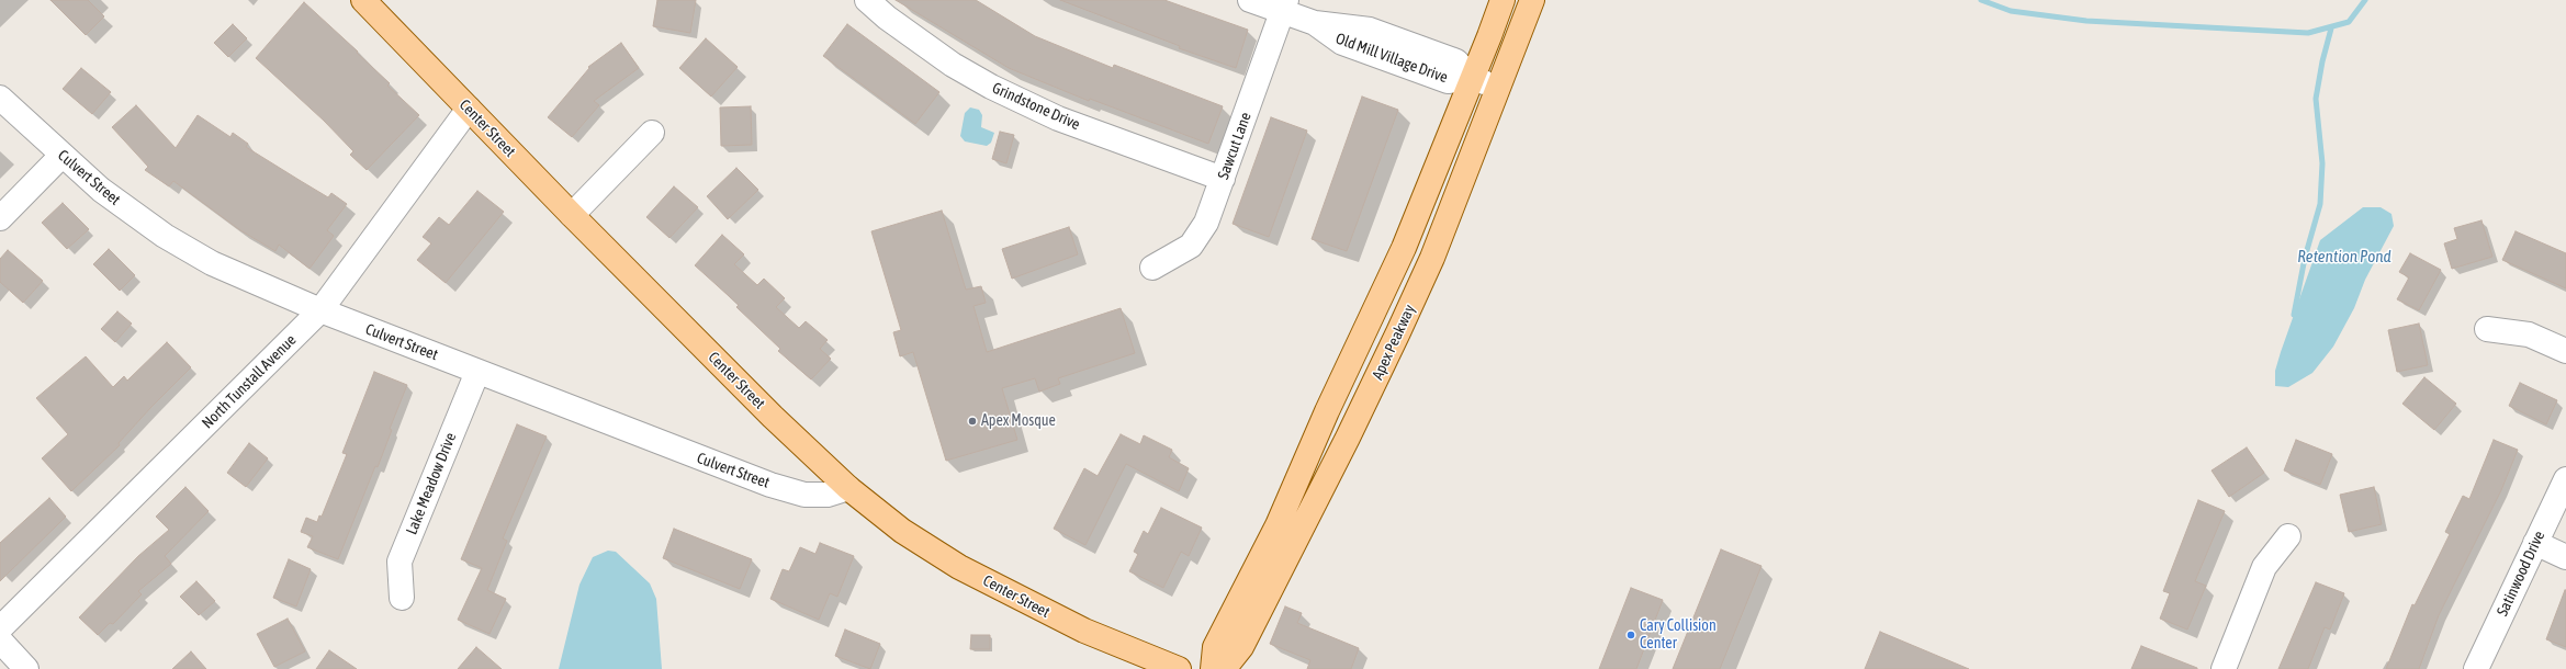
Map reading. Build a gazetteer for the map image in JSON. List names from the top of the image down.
{
  "streets": {
    "main road": ["Center Street", "Apex Peakway"],
    "street": [
      "Old Mill Village Drive",
      "Grindstone Drive",
      "Sawcut Lane",
      "Culvert Street",
      "North Tunstall Avenue",
      "Lake Meadow Drive",
      "Satinwood Drive"
    ]
  },
  "crossings": [
    ["Old Mill Village Drive", "Sawcut Lane"],
    ["Old Mill Village Drive", "Apex Peakway"],
    ["Grindstone Drive", "Sawcut Lane"],
    ["Center Street", "Culvert Street"],
    ["Center Street", "North Tunstall Avenue"],
    ["Culvert Street", "North Tunstall Avenue"],
    ["Culvert Street", "Lake Meadow Drive"]
  ],
  "water": ["Retention Pond"],
  "places": ["Apex Mosque", "Cary Collision Center"]
}
